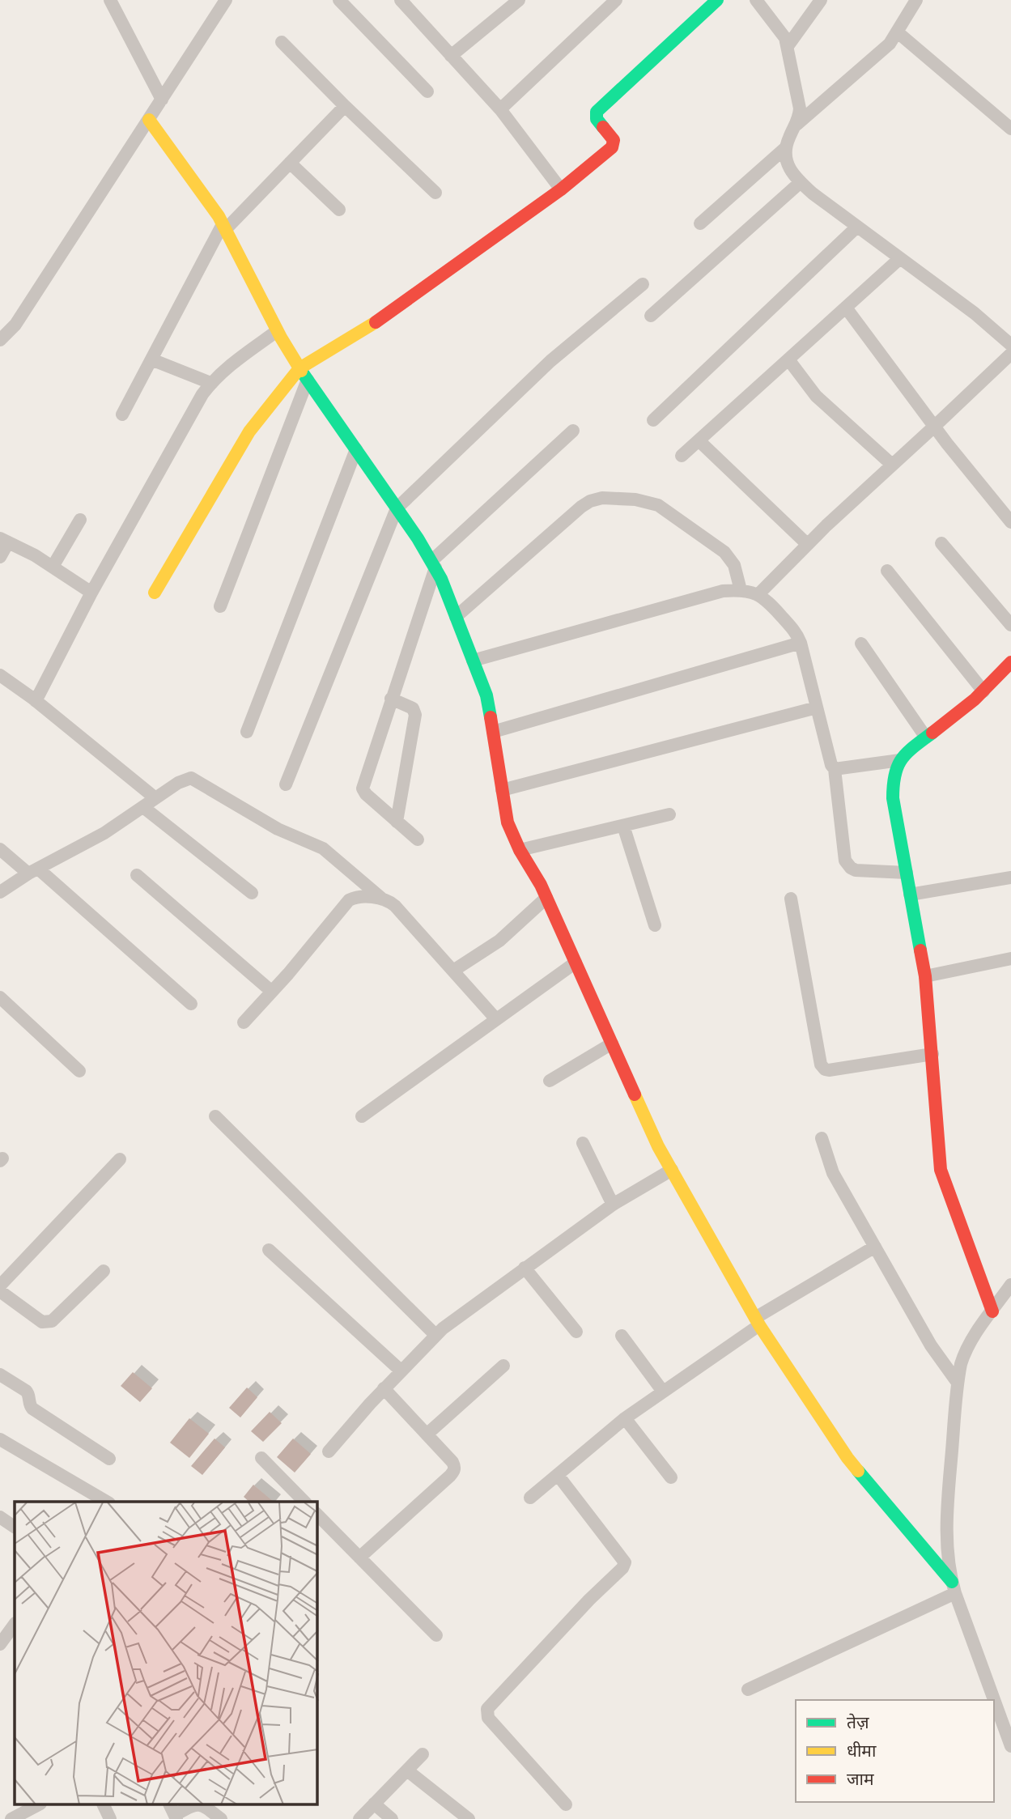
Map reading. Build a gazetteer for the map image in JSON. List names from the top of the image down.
{
  "legend": ["तेज़", "धीमा", "जाम"]
}
